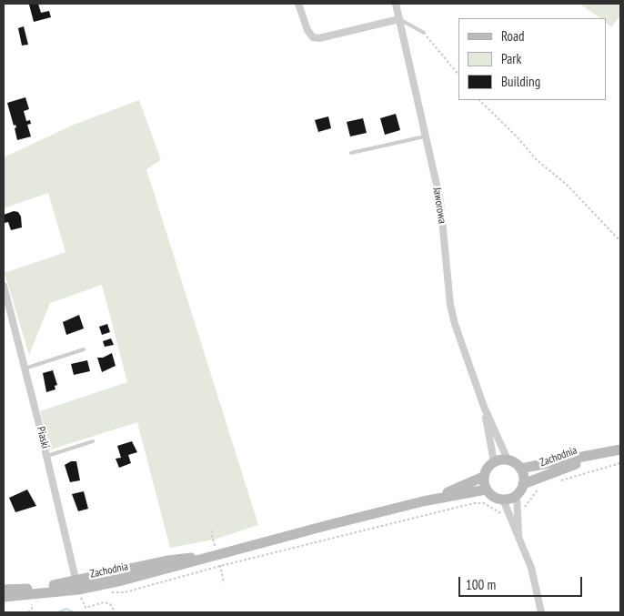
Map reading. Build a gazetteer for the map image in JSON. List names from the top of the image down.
{
  "streets": {
    "main road": ["Zachodnia"],
    "street": ["Jaworowa", "Piaski"]
  },
  "crossings": [
    ["Jaworowa", "Zachodnia"],
    ["Piaski", "Zachodnia"]
  ],
  "legend": ["Road", "Park", "Building"],
  "scale_bar": "100 m"
}
